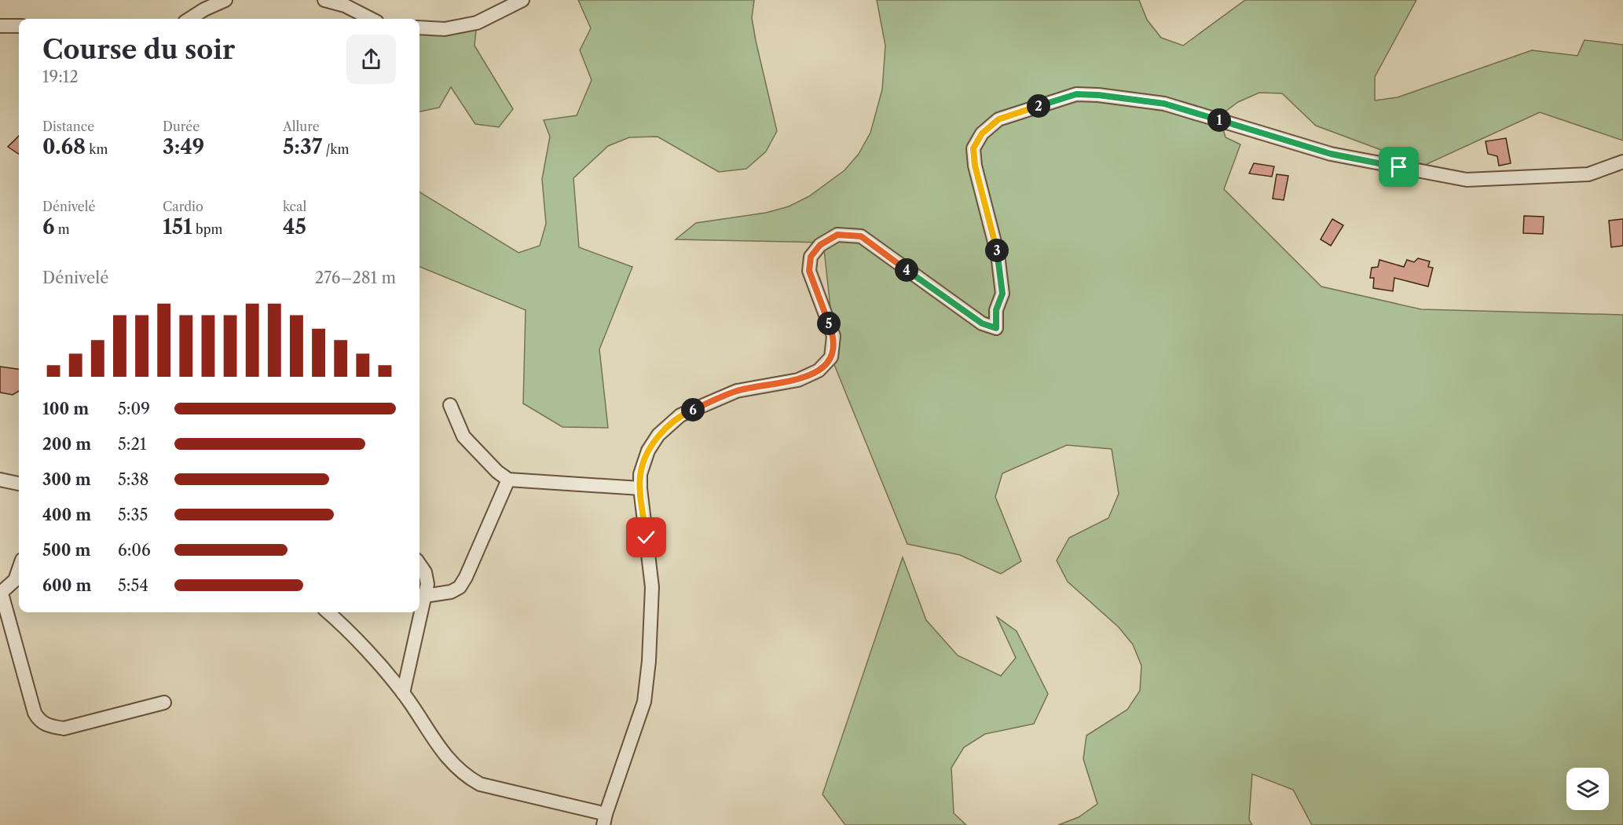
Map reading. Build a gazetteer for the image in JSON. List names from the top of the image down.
{
  "page": {
    "heading": ["Course du soir", "19:12"],
    "pins": [
      "2",
      "1",
      "3",
      "4",
      "5",
      "6"
    ],
    "stats": [
      ["Distance", "0.68 km"],
      ["Durée", "3:49"],
      ["Allure", "5:37 /km"],
      ["Dénivelé", "6 m"],
      ["Cardio", "151 bpm"],
      ["kcal", "45"]
    ],
    "chart": ["Dénivelé", "276–281 m"],
    "list": [
      {
        "name": "100 m",
        "note": "5:09"
      },
      {
        "name": "200 m",
        "note": "5:21"
      },
      {
        "name": "300 m",
        "note": "5:38"
      },
      {
        "name": "400 m",
        "note": "5:35"
      },
      {
        "name": "500 m",
        "note": "6:06"
      },
      {
        "name": "600 m",
        "note": "5:54"
      }
    ]
  }
}
